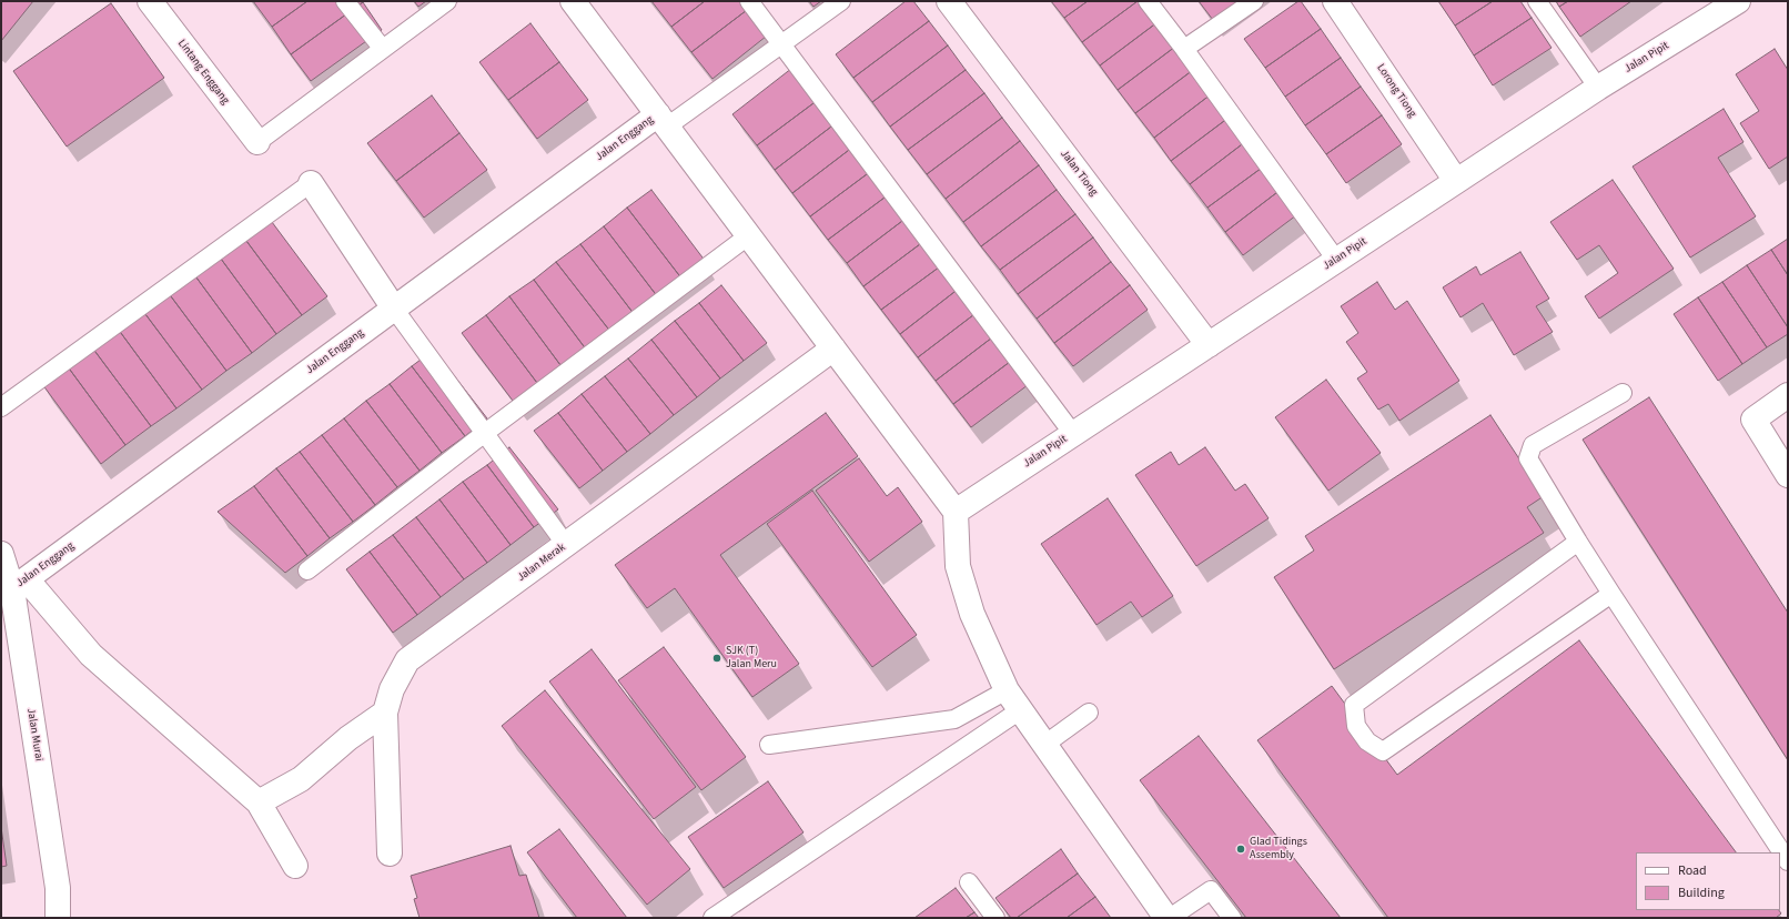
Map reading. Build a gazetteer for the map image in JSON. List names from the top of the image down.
{
  "streets": {
    "street": [
      "Jalan Pipit",
      "Lintang Enggang",
      "Lorong Tiong",
      "Jalan Enggang",
      "Jalan Tiong",
      "Jalan Merak",
      "Jalan Murai"
    ]
  },
  "crossings": [
    ["Jalan Pipit", "Lorong Tiong"],
    ["Jalan Pipit", "Jalan Tiong"],
    ["Jalan Enggang", "Jalan Murai"]
  ],
  "places": ["SJK (T) Jalan Meru", "Glad Tidings Assembly"],
  "legend": ["Road", "Building"]
}
